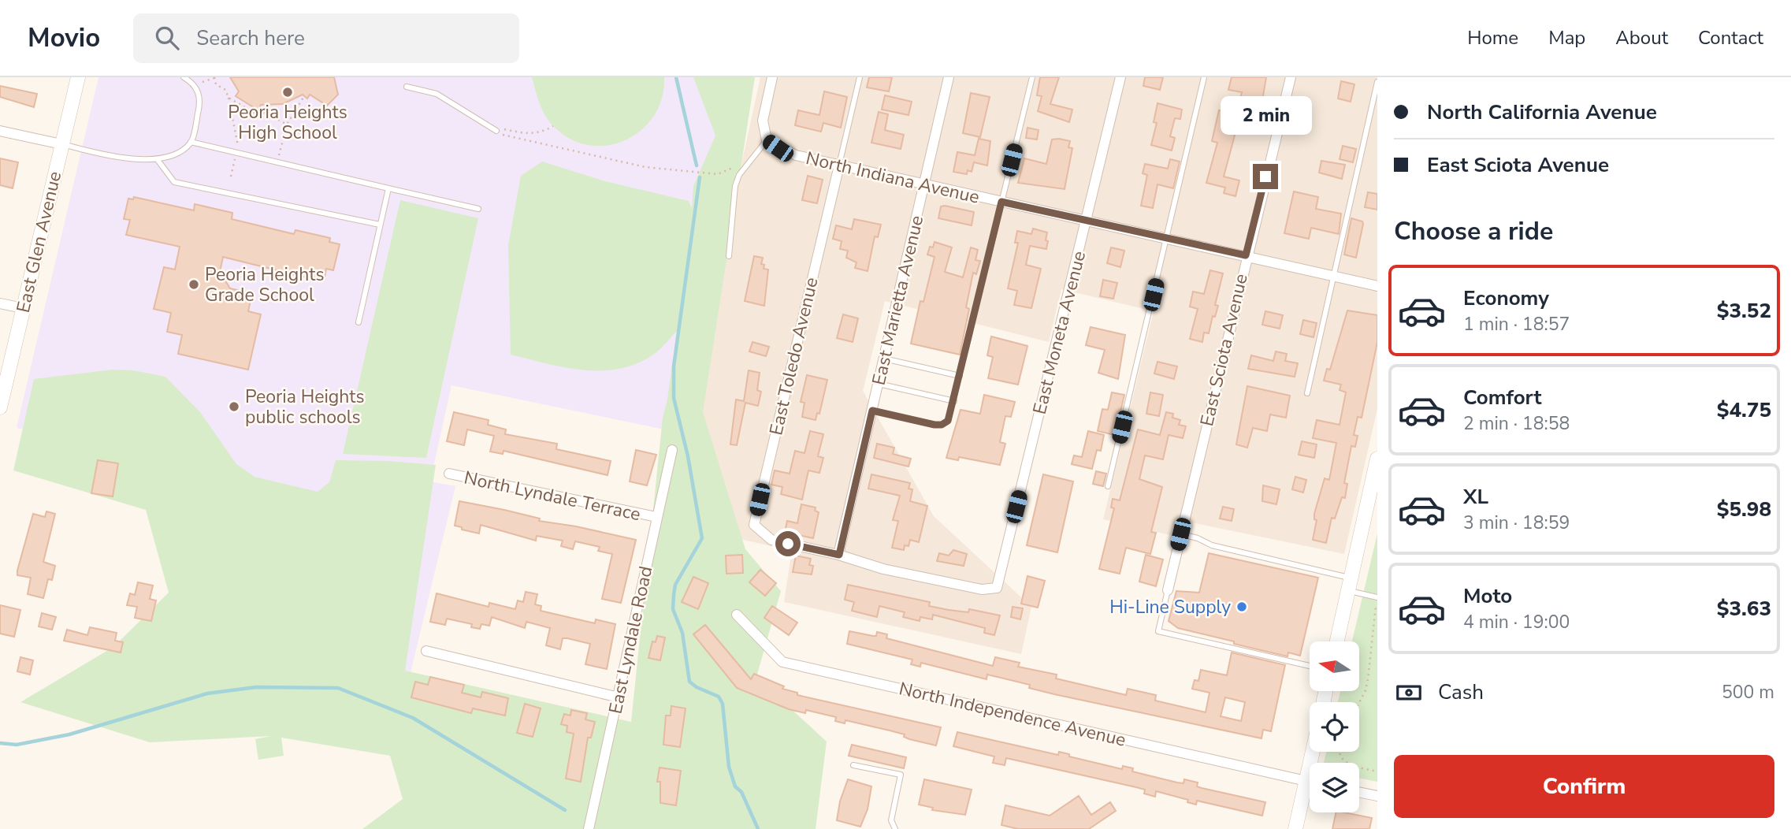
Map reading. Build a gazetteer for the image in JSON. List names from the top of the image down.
{
  "streets": {
    "street": [
      "North Indiana Avenue",
      "East Glen Avenue",
      "East Marietta Avenue",
      "East Moneta Avenue",
      "East Sciota Avenue",
      "East Toledo Avenue",
      "North Lyndale Terrace",
      "East Lyndale Road",
      "North Independence Avenue"
    ]
  },
  "crossings": [
    ["North Indiana Avenue", "East Marietta Avenue"],
    ["North Indiana Avenue", "East Moneta Avenue"],
    ["North Indiana Avenue", "East Sciota Avenue"],
    ["North Indiana Avenue", "East Toledo Avenue"],
    ["East Marietta Avenue", "East Moneta Avenue"],
    ["East Marietta Avenue", "East Toledo Avenue"],
    ["East Moneta Avenue", "East Toledo Avenue"],
    ["North Lyndale Terrace", "East Lyndale Road"]
  ],
  "places": [
    "Peoria Heights High School",
    "Peoria Heights Grade School",
    "Peoria Heights public schools",
    "Hi-Line Supply"
  ],
  "north": "left",
  "page": {
    "header": "Movio",
    "search": "Search here",
    "nav": [
      "Home",
      "Map",
      "About",
      "Contact"
    ],
    "banner": ["North California Avenue", "East Sciota Avenue"],
    "bubble": "2 min",
    "heading": "Choose a ride",
    "list": [
      {
        "name": "Economy",
        "note": "1 min · 18:57",
        "value": "$3.52"
      },
      {
        "name": "Comfort",
        "note": "2 min · 18:58",
        "value": "$4.75"
      },
      {
        "name": "XL",
        "note": "3 min · 18:59",
        "value": "$5.98"
      },
      {
        "name": "Moto",
        "note": "4 min · 19:00",
        "value": "$3.63"
      }
    ],
    "pay": ["Cash", "500 m"],
    "buttons": "Confirm"
  }
}
